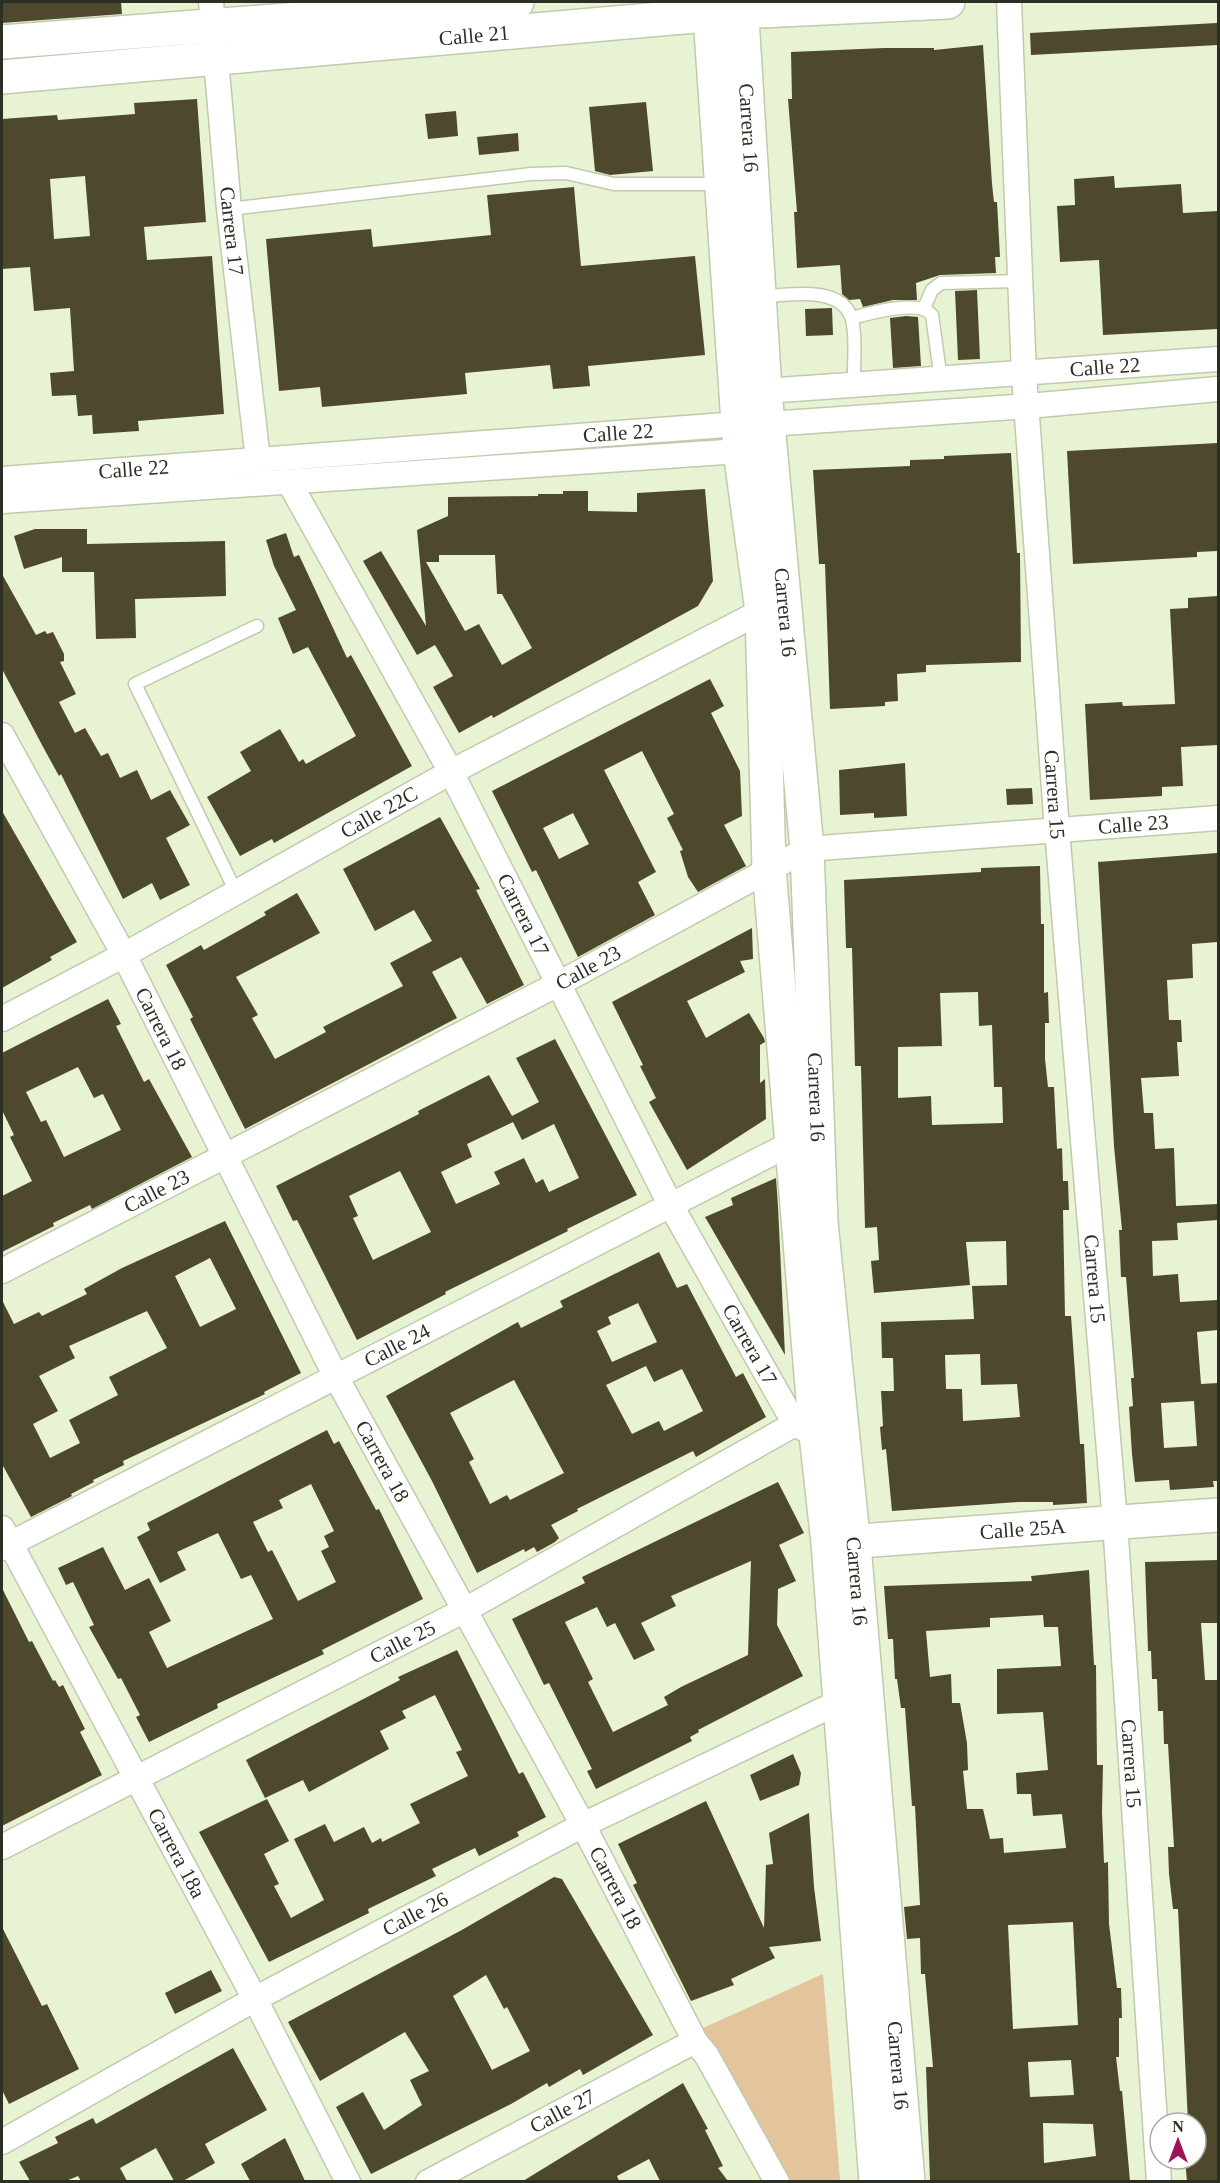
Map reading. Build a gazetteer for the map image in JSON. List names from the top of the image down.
{
  "streets": {
    "street": [
      "Calle 21",
      "Carrera 16",
      "Carrera 17",
      "Calle 22",
      "Carrera 15",
      "Calle 22C",
      "Calle 23",
      "Carrera 18",
      "Calle 24",
      "Calle 25A",
      "Calle 25",
      "Carrera 18a",
      "Calle 26",
      "Calle 27"
    ]
  },
  "crossings": [
    ["Calle 21", "Carrera 16"],
    ["Calle 21", "Carrera 17"],
    ["Carrera 16", "Carrera 17"],
    ["Carrera 16", "Calle 22"],
    ["Carrera 16", "Calle 22C"],
    ["Carrera 16", "Calle 23"],
    ["Carrera 16", "Calle 24"],
    ["Carrera 16", "Calle 25A"],
    ["Carrera 16", "Calle 25"],
    ["Carrera 16", "Calle 26"],
    ["Carrera 17", "Calle 22"],
    ["Carrera 17", "Calle 22C"],
    ["Carrera 17", "Calle 23"],
    ["Carrera 17", "Calle 24"],
    ["Carrera 17", "Calle 25"],
    ["Calle 22", "Carrera 15"],
    ["Carrera 15", "Calle 23"],
    ["Carrera 15", "Calle 25A"],
    ["Calle 22C", "Carrera 18"],
    ["Calle 23", "Carrera 18"],
    ["Carrera 18", "Calle 24"],
    ["Carrera 18", "Calle 25"],
    ["Carrera 18", "Calle 26"],
    ["Carrera 18", "Calle 27"],
    ["Calle 24", "Carrera 18a"],
    ["Calle 25", "Carrera 18a"],
    ["Carrera 18a", "Calle 26"]
  ],
  "north": "top"
}
